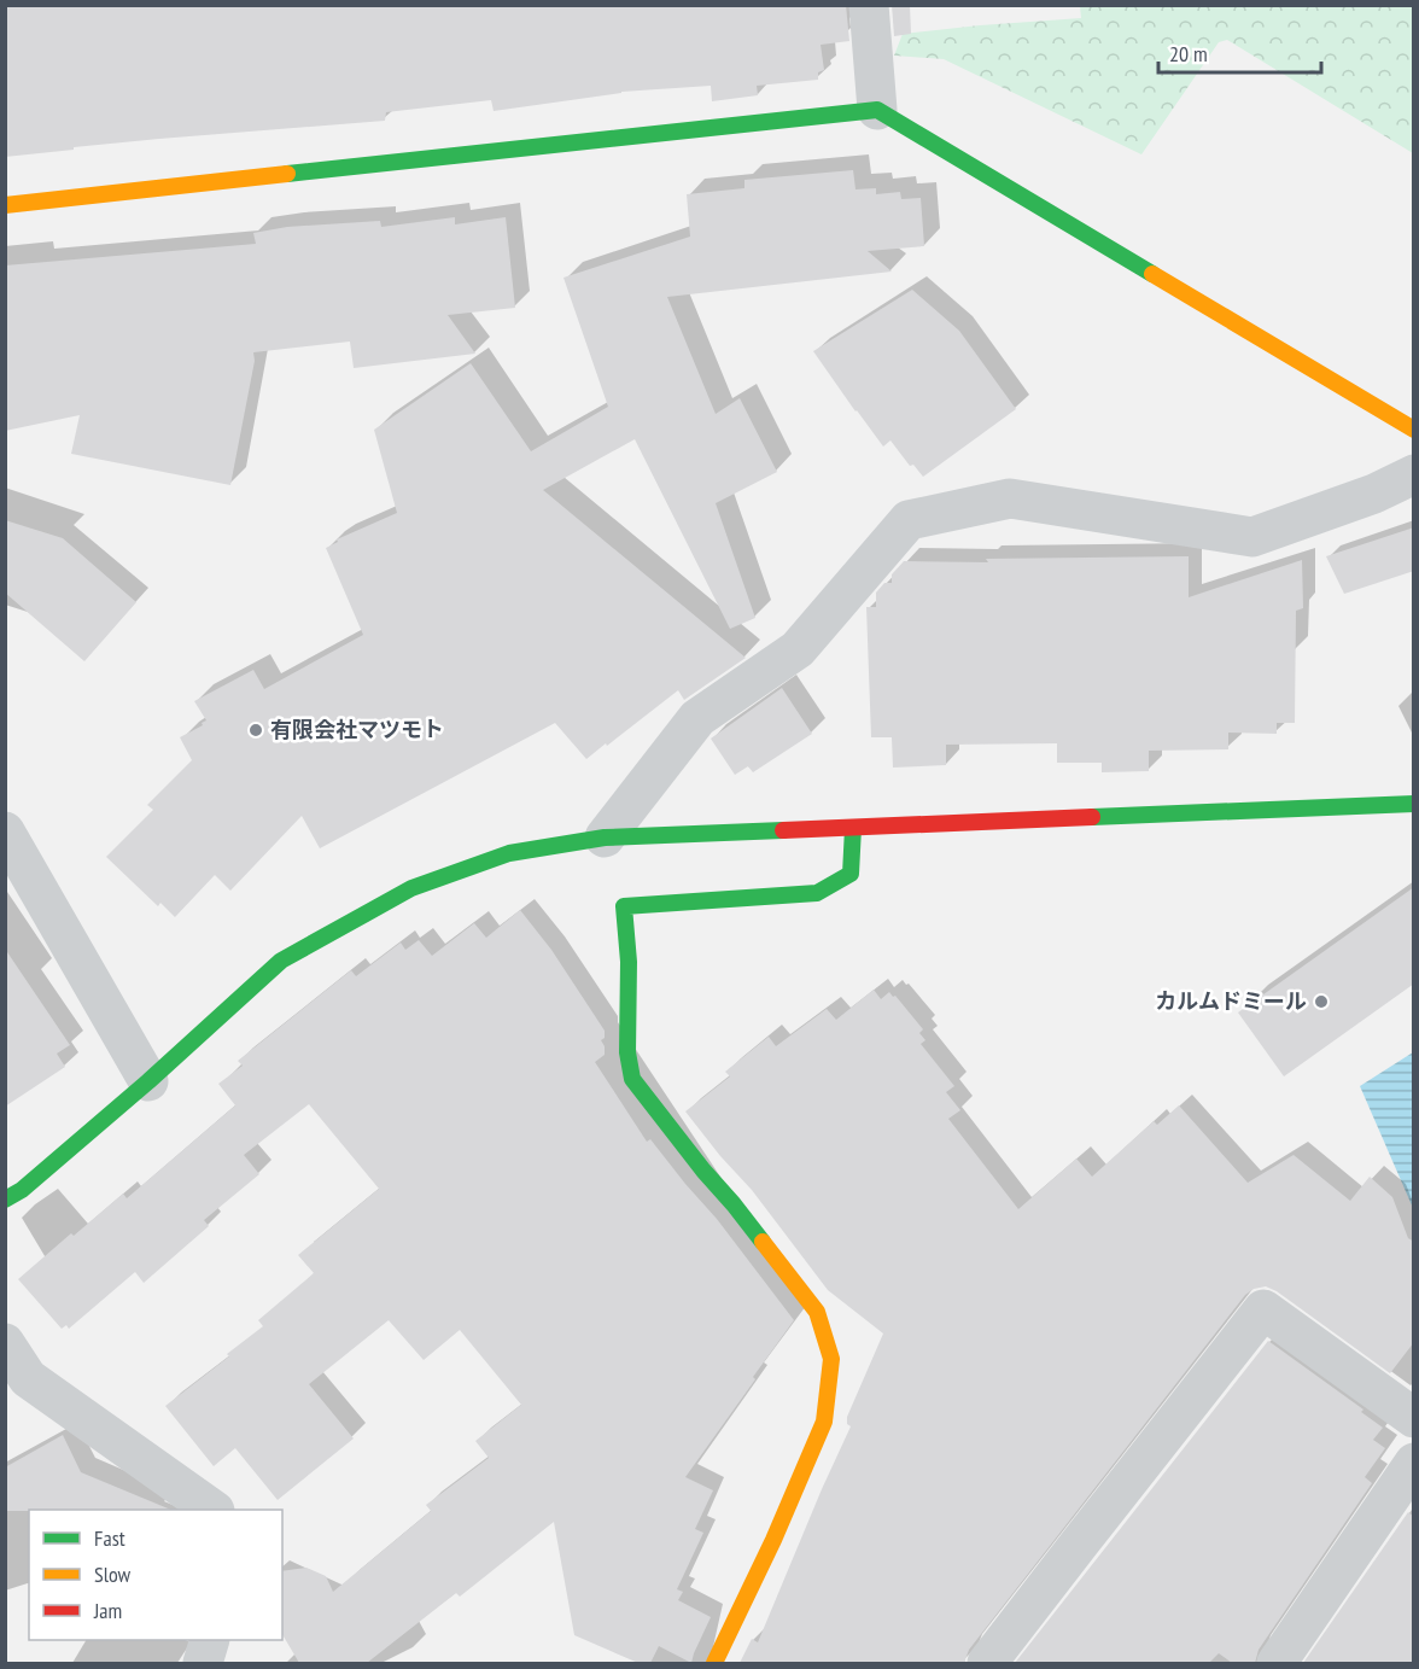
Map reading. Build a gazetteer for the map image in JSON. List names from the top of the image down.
{
  "places": ["有限会社マツモト", "カルムドミール"],
  "legend": ["Fast", "Slow", "Jam"],
  "scale_bar": "20 m"
}
